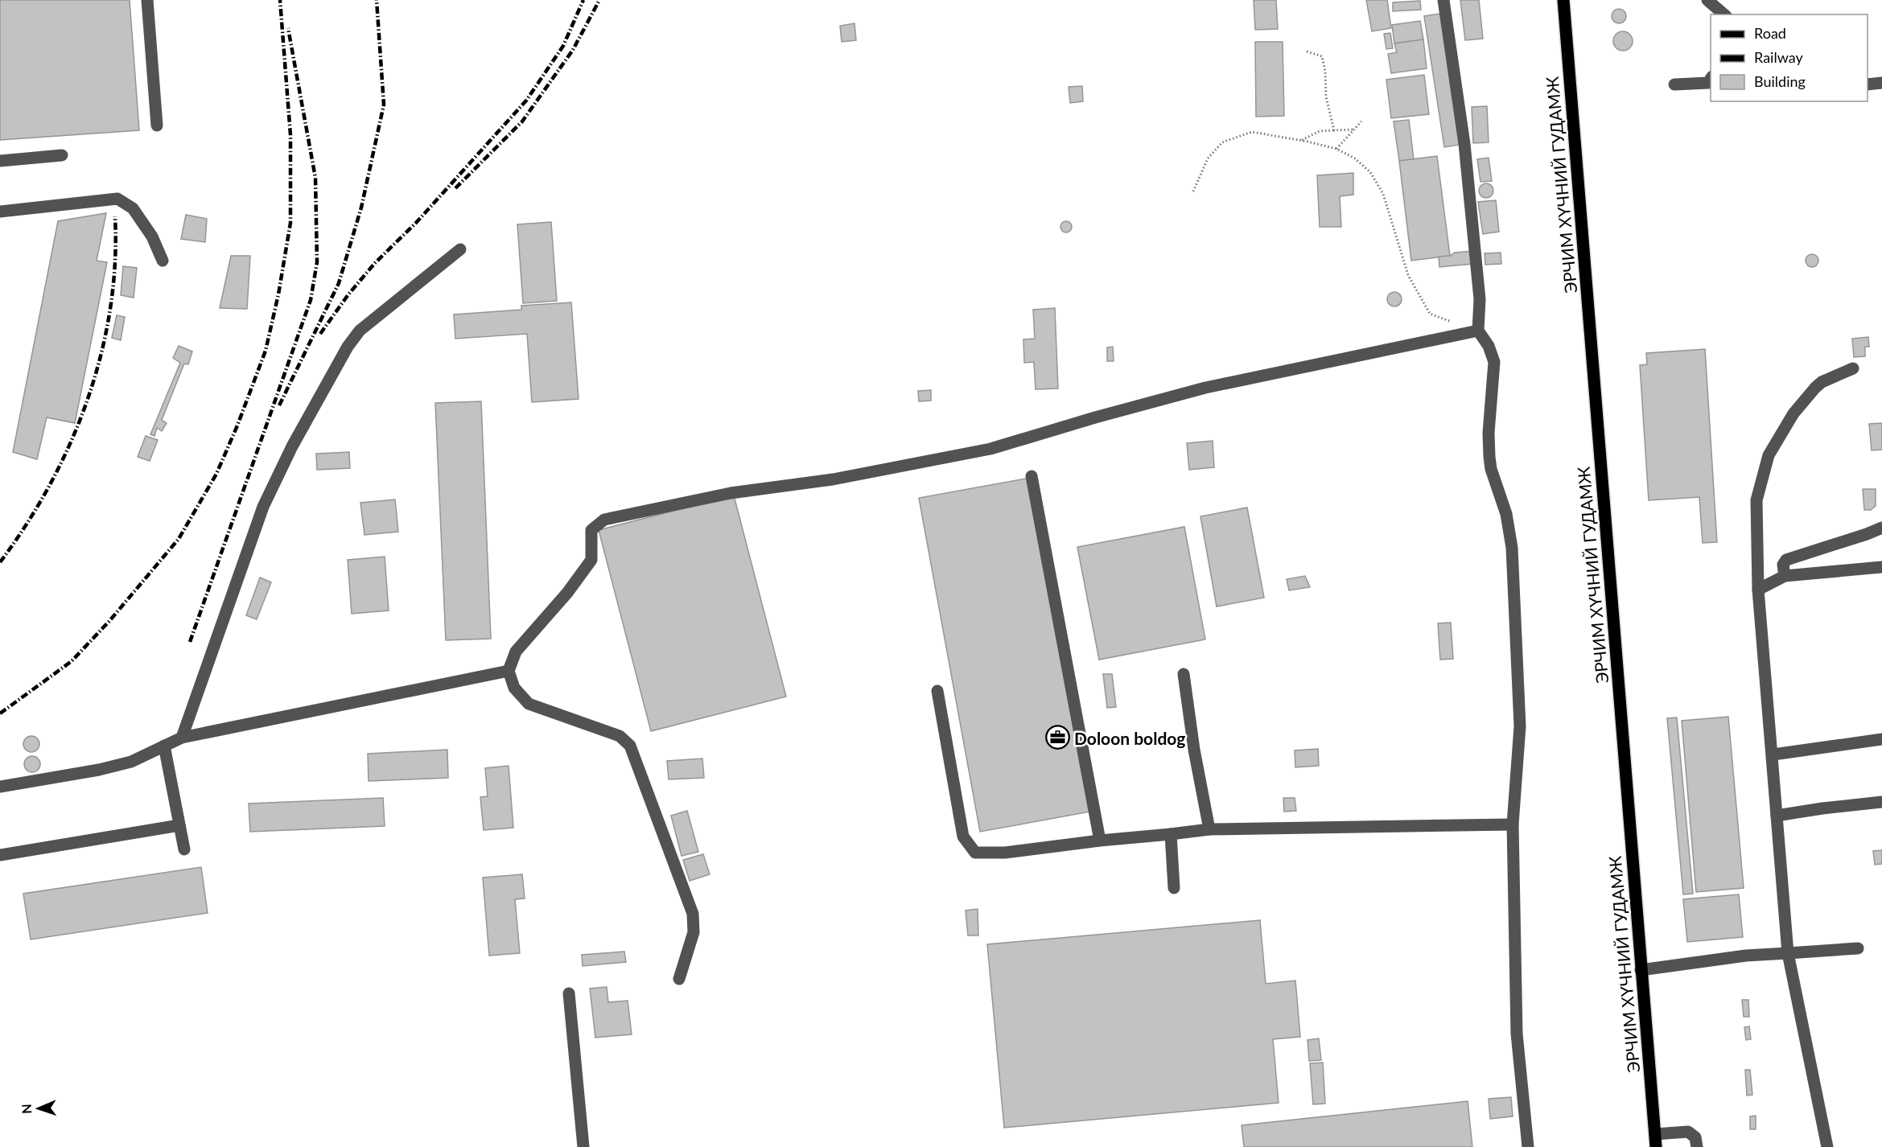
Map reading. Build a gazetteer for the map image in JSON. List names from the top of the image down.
{
  "streets": {
    "main road": ["ЭРЧИМ ХҮЧНИЙ ГУДАМЖ"]
  },
  "places": {
    "office": ["Doloon boldog"]
  },
  "legend": ["Road", "Railway", "Building"],
  "north": "left"
}
